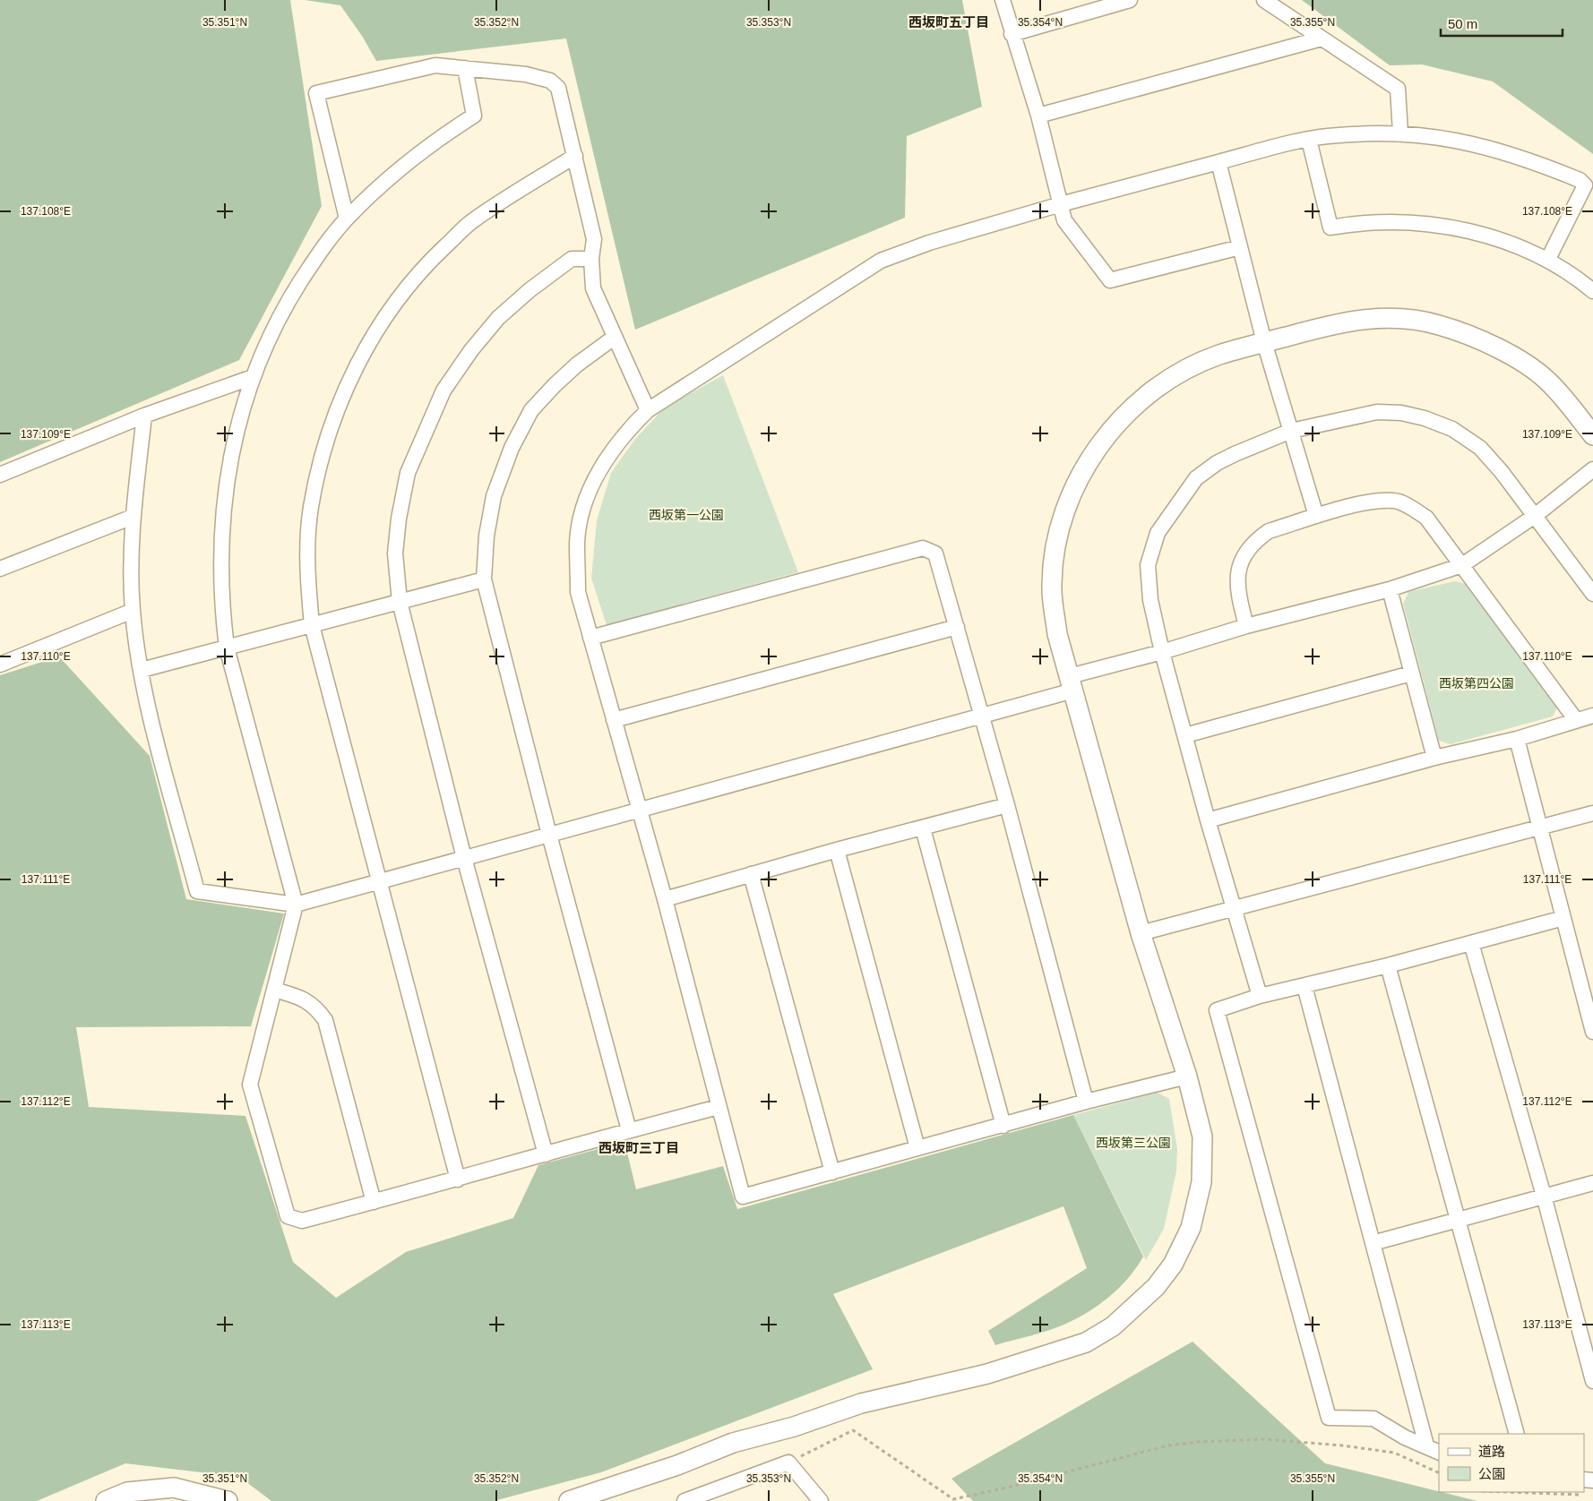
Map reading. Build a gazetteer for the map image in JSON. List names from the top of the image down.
{
  "districts": ["西坂町五丁目", "西坂町三丁目"],
  "parks": ["西坂第一公園", "西坂第四公園", "西坂第三公園"],
  "legend": ["道路", "公園"],
  "scale_bar": "50 m",
  "coordinates": [
    "35.351°N",
    "35.352°N",
    "35.353°N",
    "35.354°N",
    "35.355°N",
    "137.108°E",
    "137.109°E",
    "137.110°E",
    "137.111°E",
    "137.112°E",
    "137.113°E"
  ]
}
